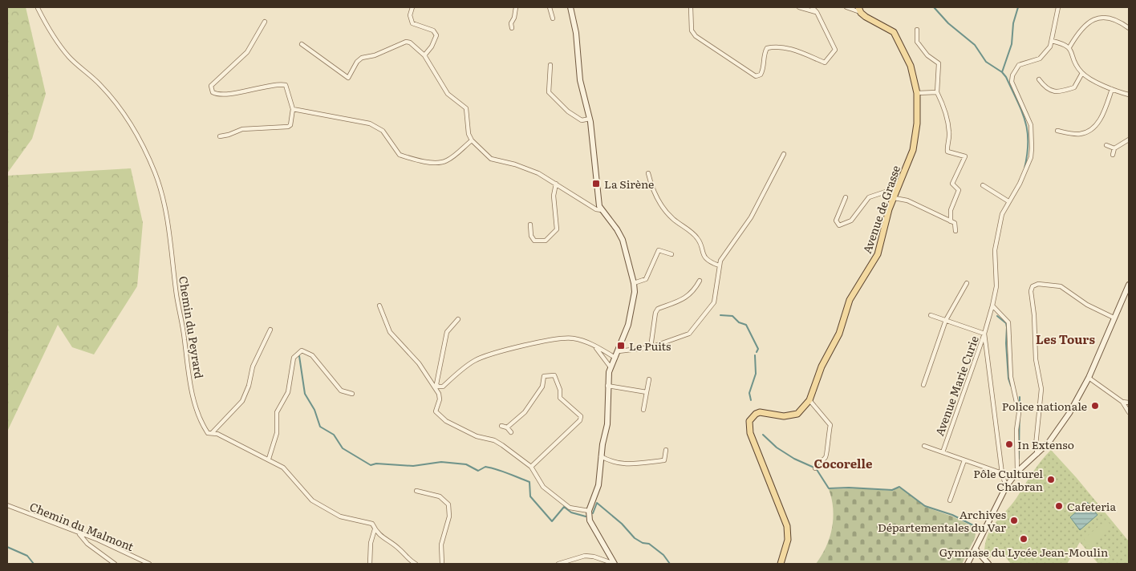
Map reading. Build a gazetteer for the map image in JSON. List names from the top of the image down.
{
  "streets": {
    "main road": ["Avenue de Grasse"],
    "street": ["Chemin du Peyrard", "Avenue Marie Curie", "Chemin du Malmont"]
  },
  "districts": ["Les Tours", "Cocorelle"],
  "places": {
    "transit": ["La Sirène", "Le Puits"],
    "other": [
      "Police nationale",
      "In Extenso",
      "Pôle Culturel Chabran",
      "Cafeteria",
      "Archives Départementales du Var",
      "Gymnase du Lycée Jean-Moulin"
    ]
  }
}
